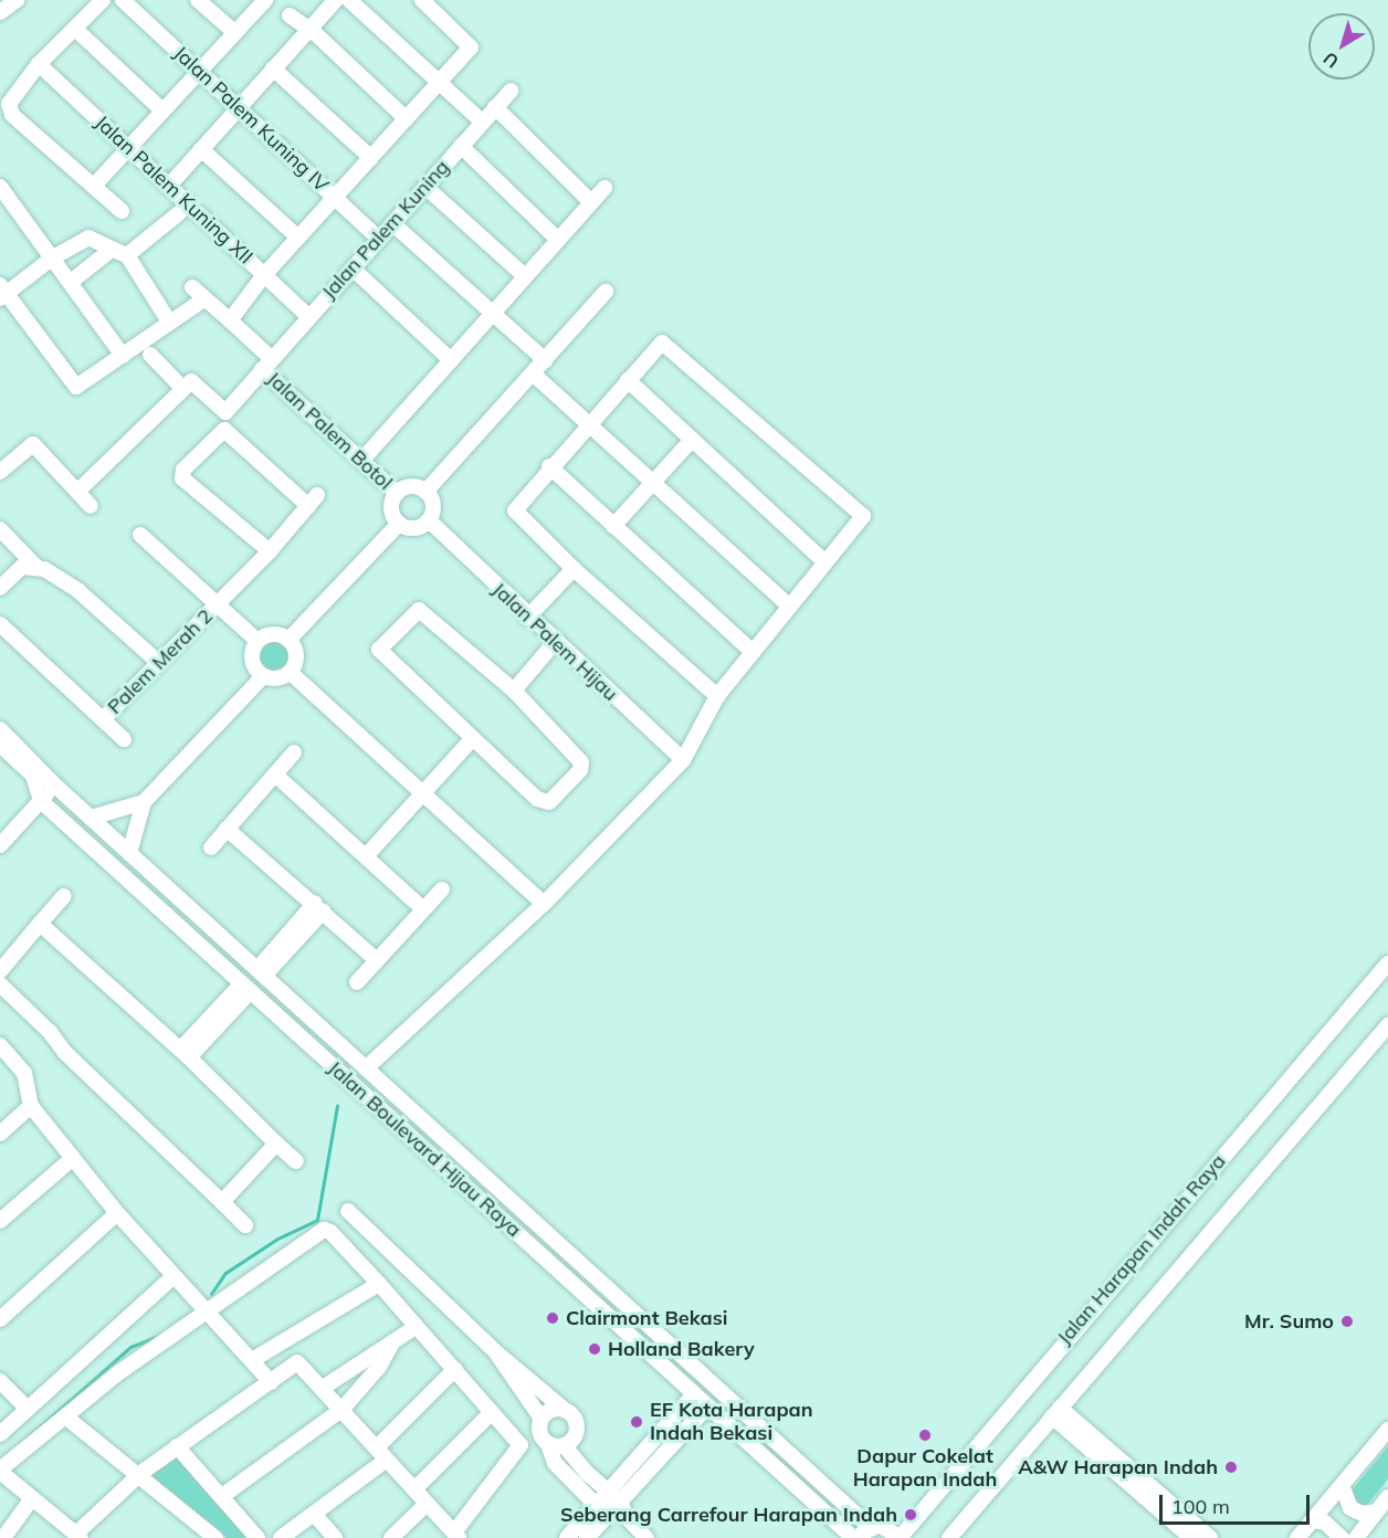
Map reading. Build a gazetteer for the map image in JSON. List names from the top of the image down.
{
  "streets": {
    "street": [
      "Jalan Palem Kuning IV",
      "Jalan Palem Kuning XII",
      "Jalan Palem Kuning",
      "Jalan Palem Botol",
      "Jalan Palem Hijau",
      "Palem Merah 2",
      "Jalan Boulevard Hijau Raya",
      "Jalan Harapan Indah Raya"
    ]
  },
  "crossings": [
    ["Jalan Palem Kuning IV", "Jalan Palem Kuning"],
    ["Jalan Palem Kuning XII", "Jalan Palem Kuning"],
    ["Jalan Palem Kuning", "Jalan Palem Botol"],
    ["Jalan Palem Botol", "Jalan Palem Hijau"]
  ],
  "places": [
    "Clairmont Bekasi",
    "Mr. Sumo",
    "Holland Bakery",
    "EF Kota Harapan Indah Bekasi",
    "Dapur Cokelat Harapan Indah",
    "A&W Harapan Indah",
    "Seberang Carrefour Harapan Indah"
  ],
  "scale_bar": "100 m",
  "north": "bottom left"
}
